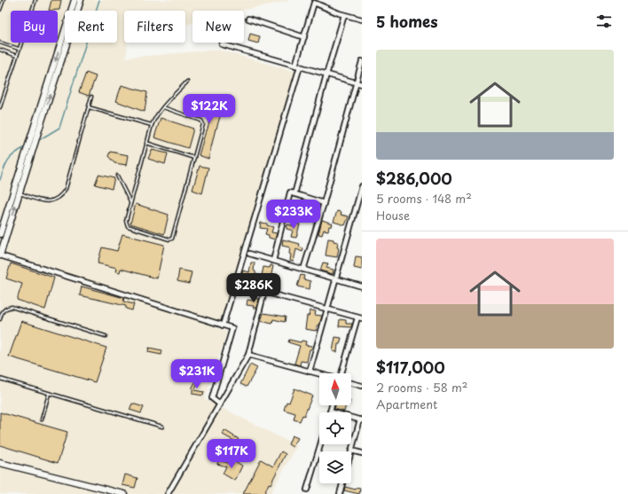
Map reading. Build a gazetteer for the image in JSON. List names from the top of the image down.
{
  "north": "top",
  "page": {
    "heading": "5 homes",
    "chip": [
      "Buy",
      "Rent",
      "Filters",
      "New"
    ],
    "list": [
      {
        "name": "$286,000",
        "note": "5 rooms · 148 m² · House"
      },
      {
        "name": "$117,000",
        "note": "2 rooms · 58 m² · Apartment"
      }
    ],
    "price": [
      "$122K",
      "$233K",
      "$286K",
      "$231K",
      "$117K"
    ]
  }
}
